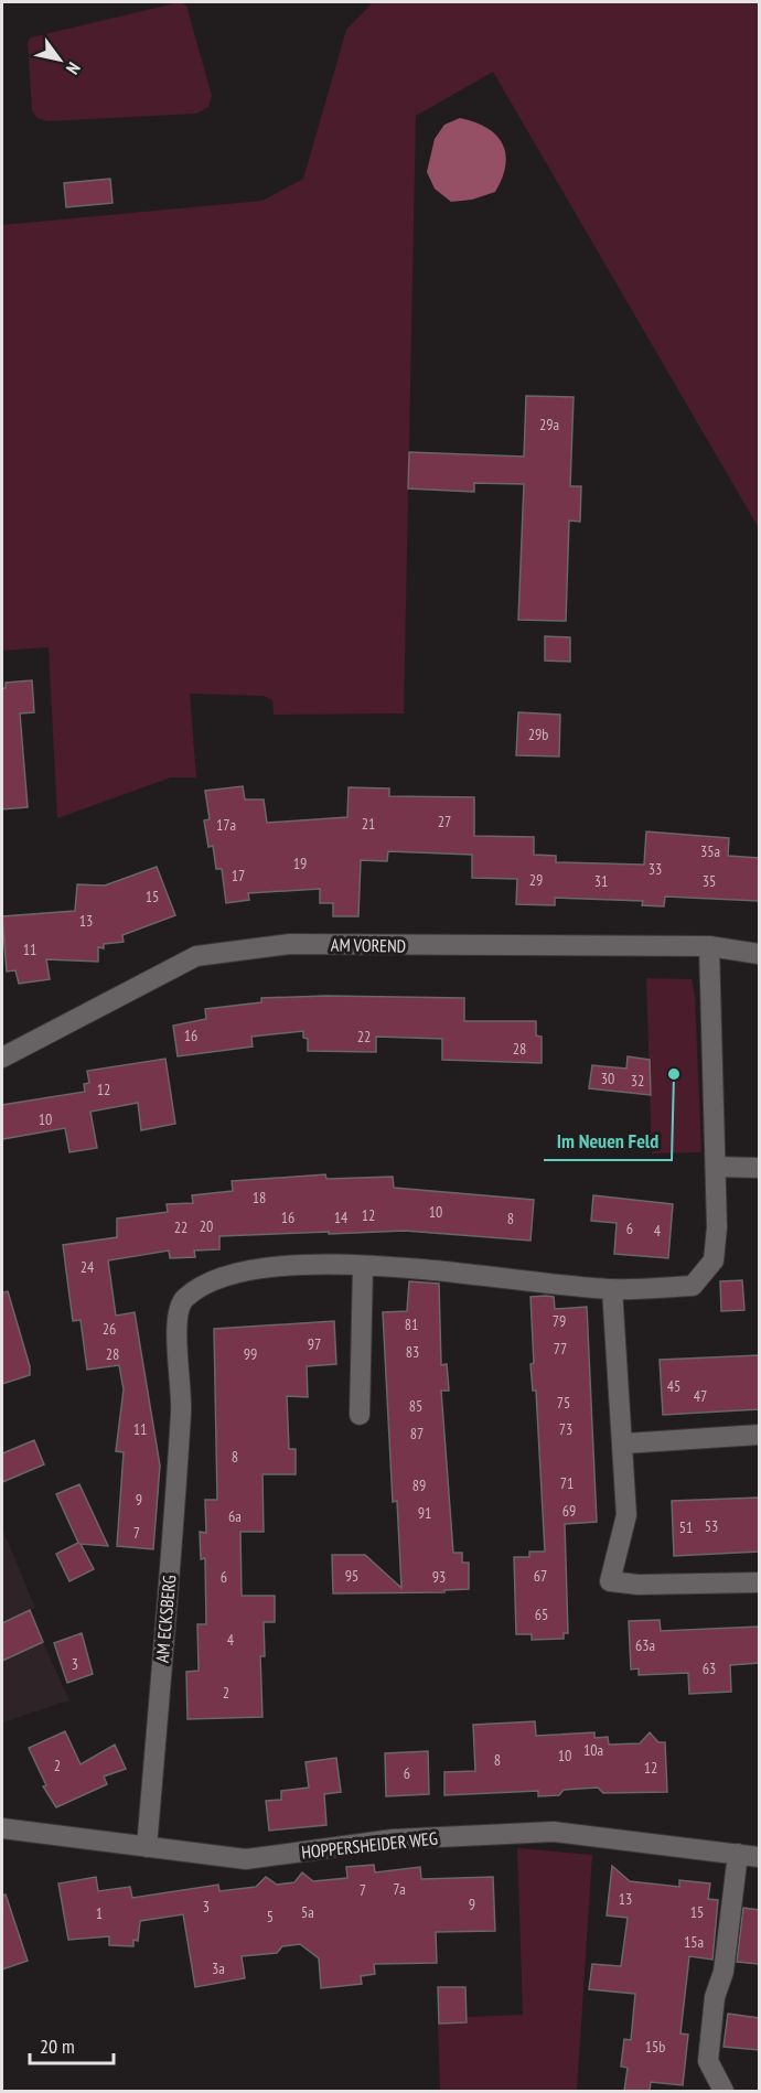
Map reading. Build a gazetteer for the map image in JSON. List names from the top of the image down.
{
  "streets": {
    "street": ["AM VOREND", "AM ECKSBERG", "HOPPERSHEIDER WEG"]
  },
  "crossings": [
    ["AM VOREND", "AM ECKSBERG"],
    ["AM ECKSBERG", "HOPPERSHEIDER WEG"]
  ],
  "places": ["Im Neuen Feld"],
  "house_numbers": [
    "29a",
    "29b",
    "27",
    "21",
    "17a",
    "35a",
    "19",
    "33",
    "17",
    "29",
    "31",
    "35",
    "15",
    "13",
    "11",
    "16",
    "22",
    "28",
    "30",
    "32",
    "12",
    "10",
    "18",
    "10",
    "12",
    "16",
    "14",
    "8",
    "20",
    "22",
    "6",
    "4",
    "24",
    "79",
    "81",
    "26",
    "97",
    "77",
    "83",
    "28",
    "99",
    "45",
    "47",
    "75",
    "85",
    "11",
    "73",
    "87",
    "8",
    "71",
    "89",
    "9",
    "69",
    "91",
    "6a",
    "53",
    "51",
    "7",
    "95",
    "67",
    "6",
    "93",
    "65",
    "4",
    "63a",
    "3",
    "63",
    "2",
    "10a",
    "10",
    "8",
    "2",
    "12",
    "6",
    "7a",
    "7",
    "13",
    "9",
    "3",
    "5a",
    "15",
    "1",
    "5",
    "15a",
    "3a",
    "15b"
  ],
  "scale_bar": "20 m",
  "north": "bottom right"
}
